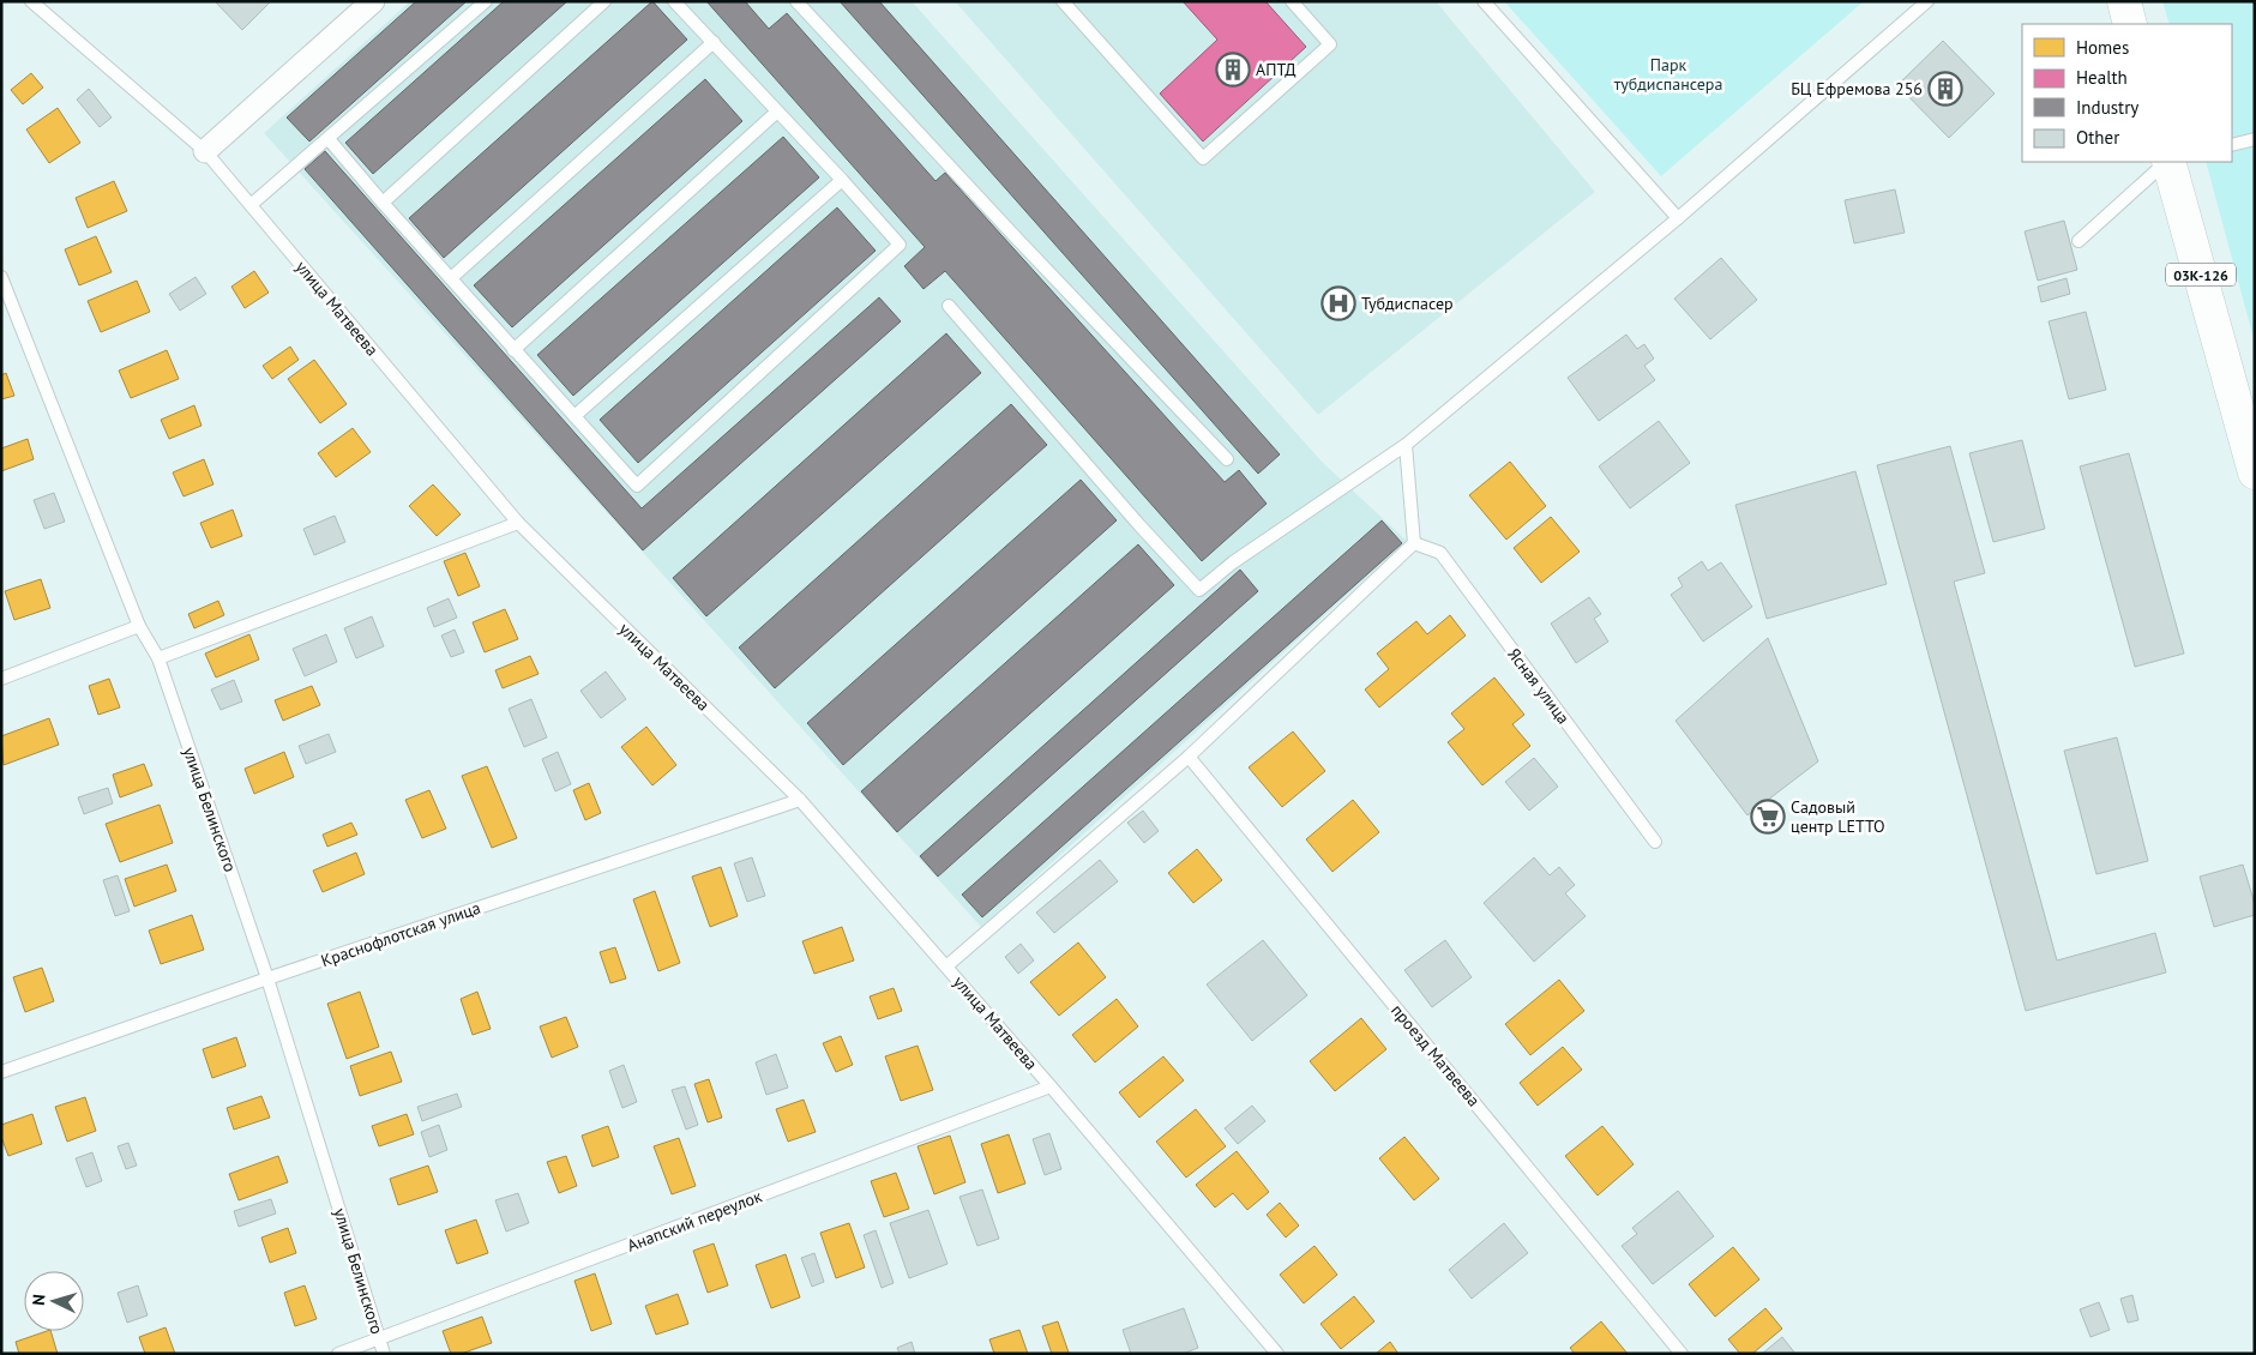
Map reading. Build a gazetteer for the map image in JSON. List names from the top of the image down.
{
  "streets": {
    "main road": ["03К-126"],
    "lane": [
      "улица Матвеева",
      "Ясная улица",
      "улица Белинского",
      "Краснофлотская улица",
      "проезд Матвеева",
      "Анапский переулок"
    ]
  },
  "crossings": [
    ["улица Матвеева", "Краснофлотская улица"],
    ["улица Матвеева", "Анапский переулок"],
    ["улица Белинского", "Краснофлотская улица"],
    ["улица Белинского", "Анапский переулок"]
  ],
  "parks": ["Парк тубдиспансера"],
  "places": {
    "building": ["АПТД", "БЦ Ефремова 256"],
    "hospital": ["Тубдиспасер"],
    "supermarket": ["Садовый центр LETTO"]
  },
  "legend": [
    "Homes",
    "Health",
    "Industry",
    "Other"
  ],
  "north": "left"
}
